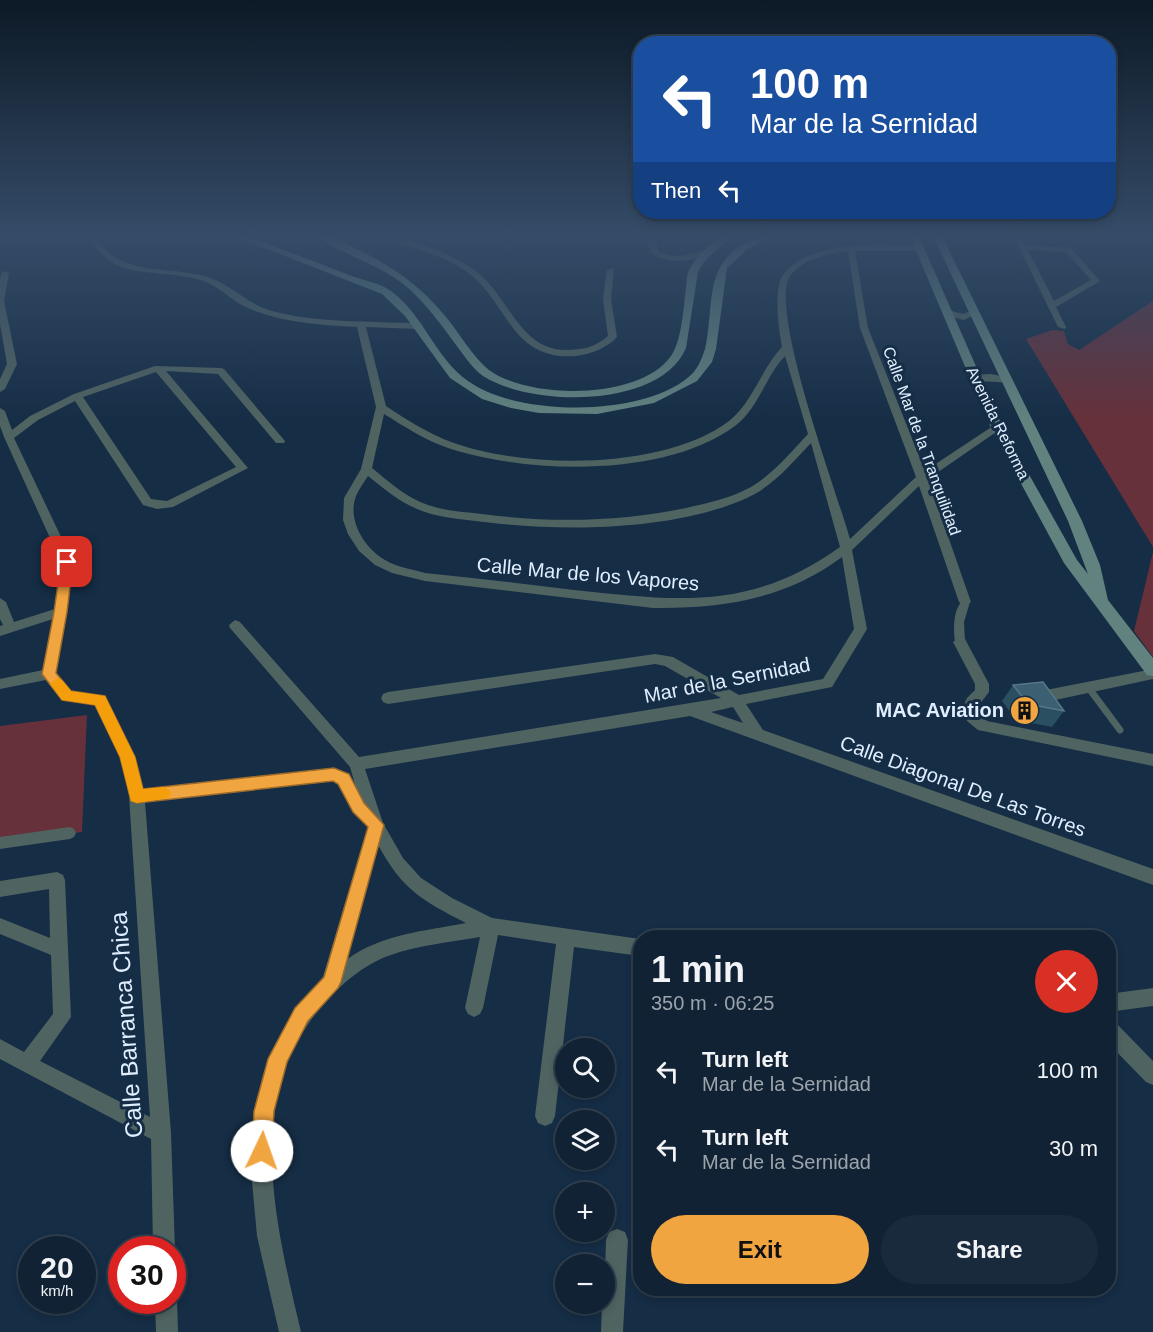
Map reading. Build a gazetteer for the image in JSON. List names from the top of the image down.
{
  "streets": {
    "main road": ["Avenida Reforma"],
    "street": [
      "Calle Mar de la Tranquilidad",
      "Calle Mar de los Vapores",
      "Mar de la Sernidad",
      "Calle Diagonal De Las Torres",
      "Calle Barranca Chica"
    ]
  },
  "crossings": [
    ["Avenida Reforma", "Calle Mar de los Vapores"],
    ["Calle Mar de la Tranquilidad", "Calle Mar de los Vapores"],
    ["Calle Mar de los Vapores", "Mar de la Sernidad"],
    ["Mar de la Sernidad", "Calle Diagonal De Las Torres"]
  ],
  "places": {
    "building": ["MAC Aviation"]
  },
  "page": {
    "turn": ["100 m", "Mar de la Sernidad"],
    "then": "Then",
    "heading": ["1 min", "350 m · 06:25"],
    "list": [
      {
        "name": "Turn left",
        "note": "Mar de la Sernidad",
        "value": "100 m"
      },
      {
        "name": "Turn left",
        "note": "Mar de la Sernidad",
        "value": "30 m"
      }
    ],
    "map_buttons": ["+", "−"],
    "buttons": ["Exit", "Share"],
    "speed": "20 km/h",
    "limit": "30"
  }
}
